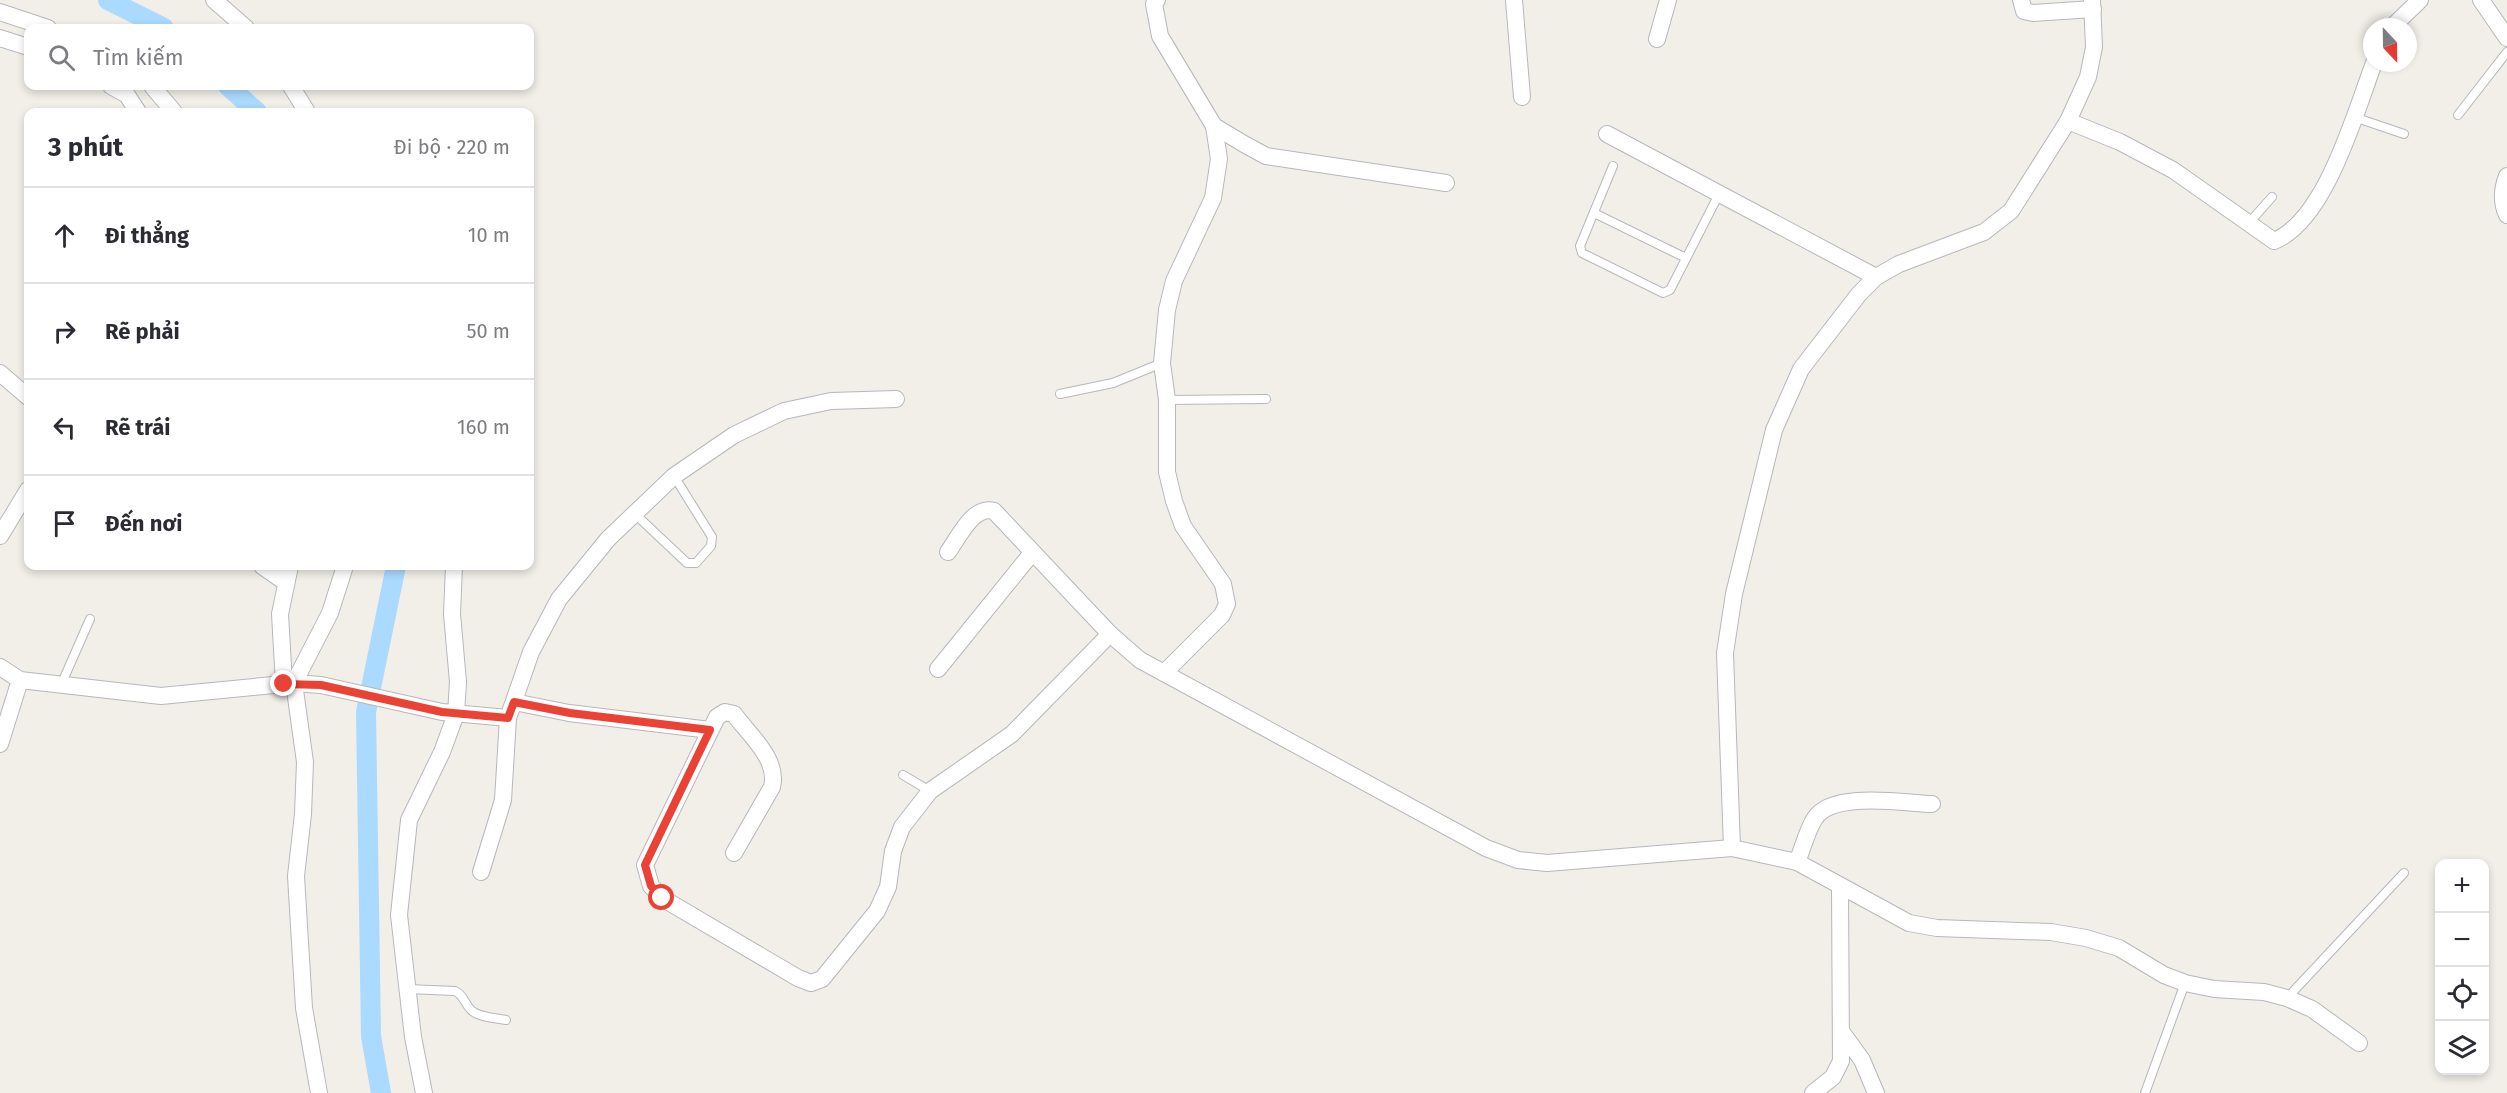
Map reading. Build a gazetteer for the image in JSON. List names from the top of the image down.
{
  "north": "bottom",
  "page": {
    "search": "Tìm kiếm",
    "heading": ["3 phút", "Đi bộ · 220 m"],
    "list": [
      ["Đi thẳng", "10 m"],
      ["Rẽ phải", "50 m"],
      ["Rẽ trái", "160 m"],
      "Đến nơi"
    ],
    "map_buttons": ["+", "−"]
  }
}
